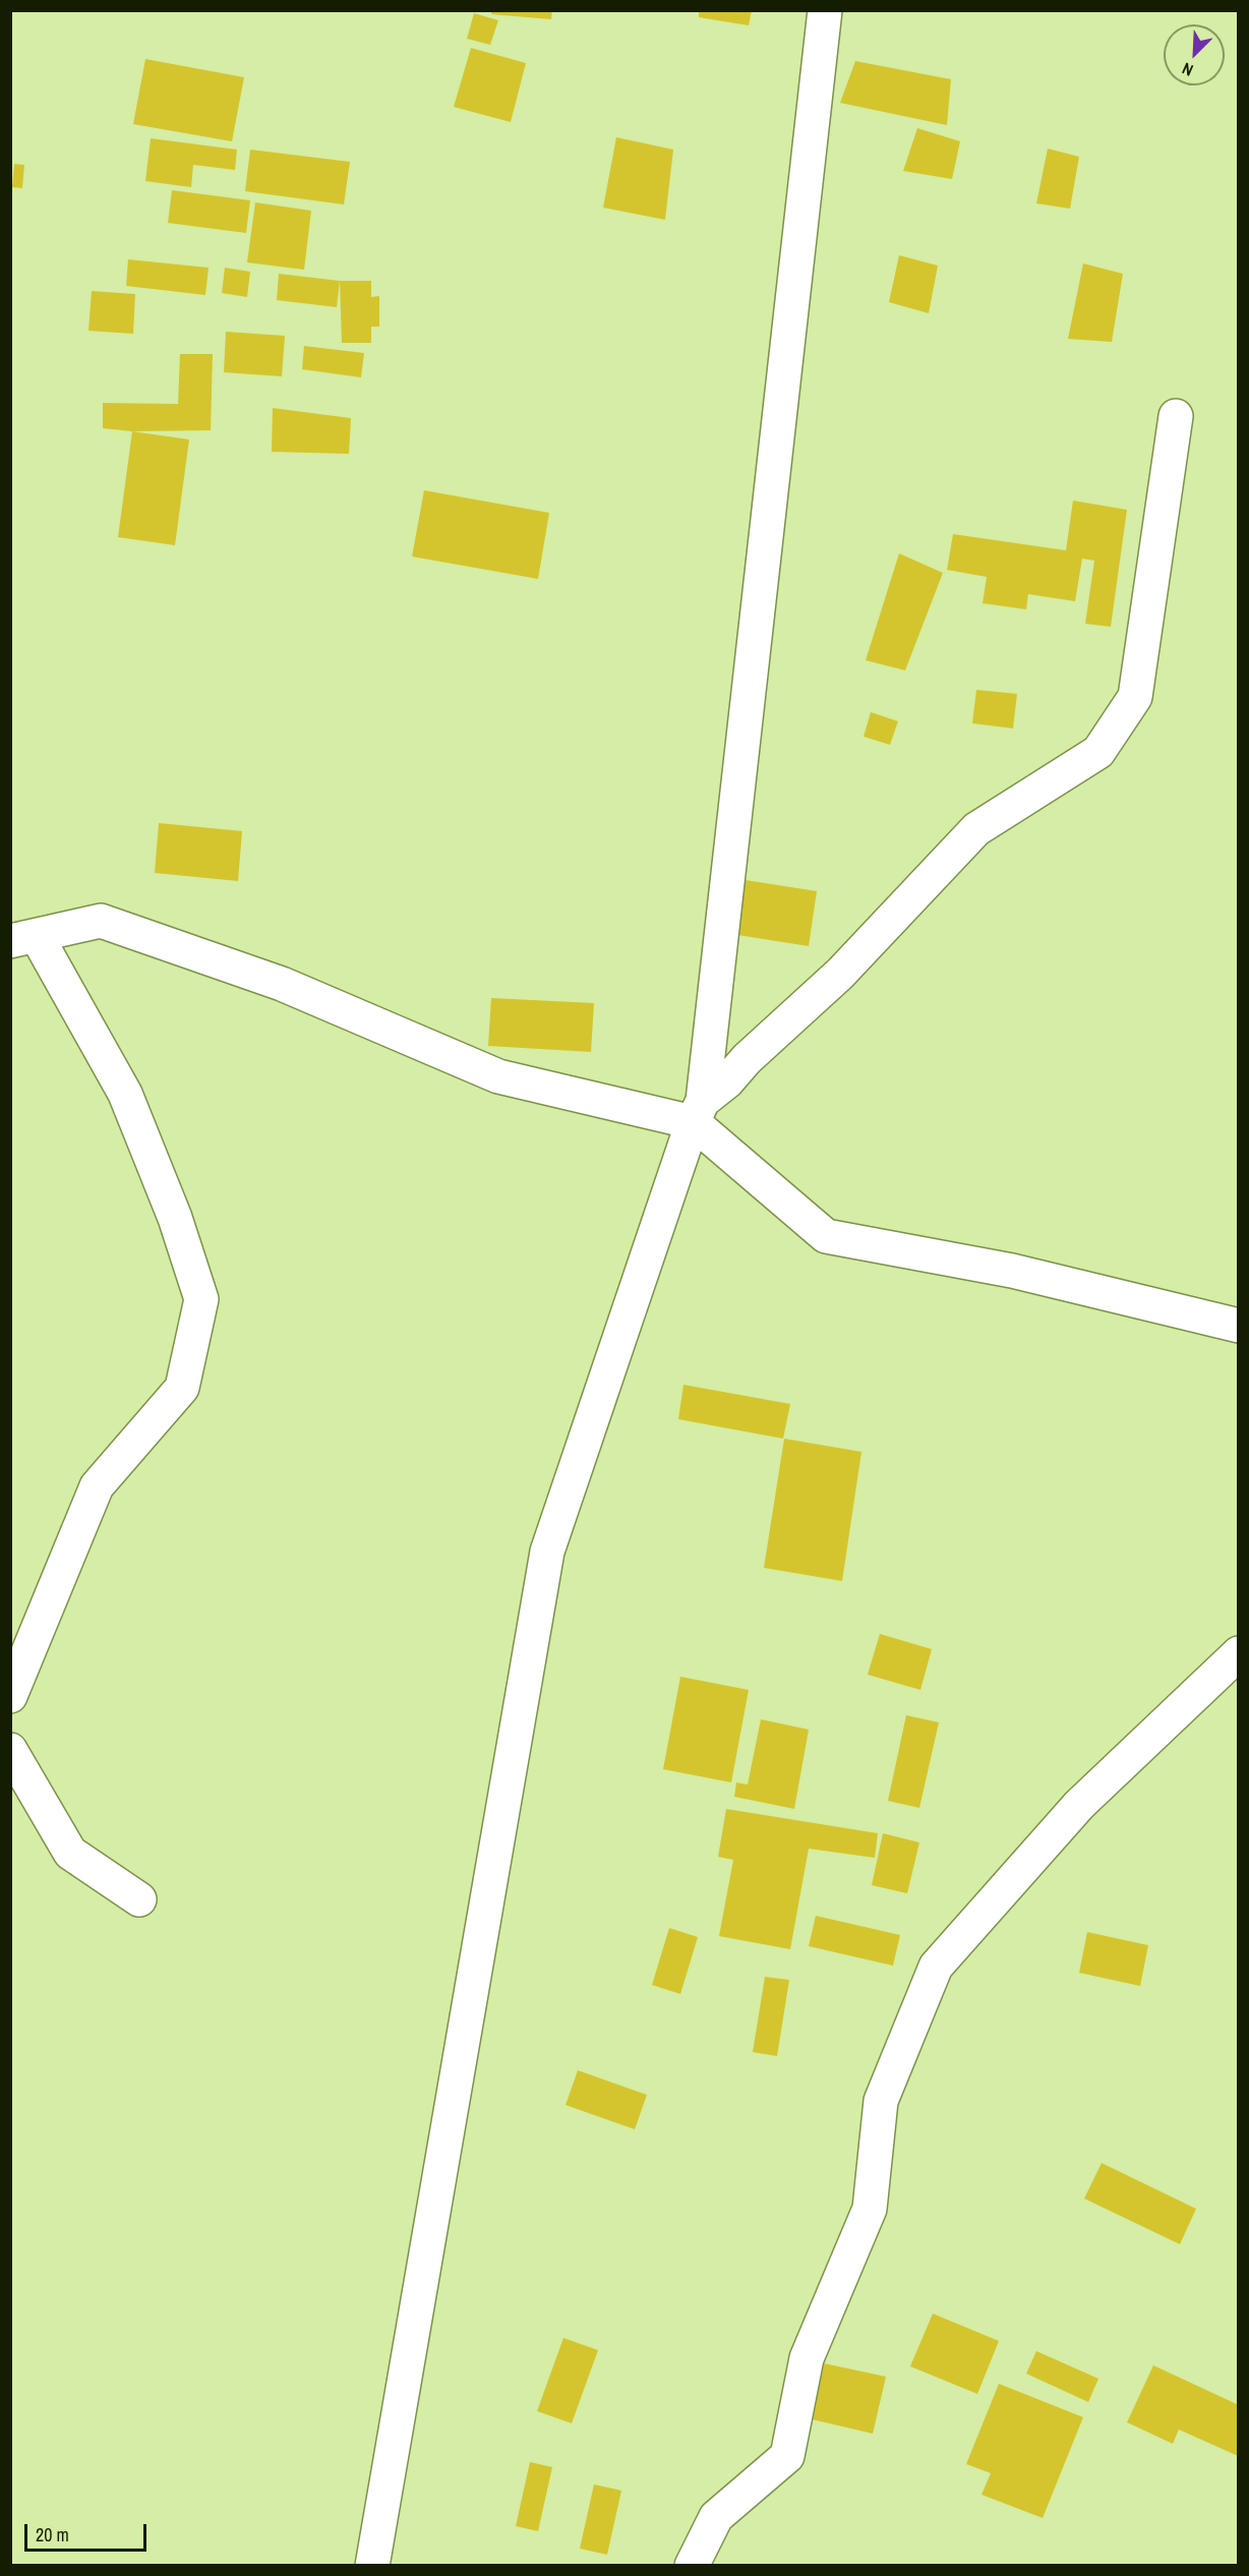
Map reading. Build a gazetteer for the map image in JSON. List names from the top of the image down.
{
  "scale_bar": "20 m",
  "north": "bottom left"
}
